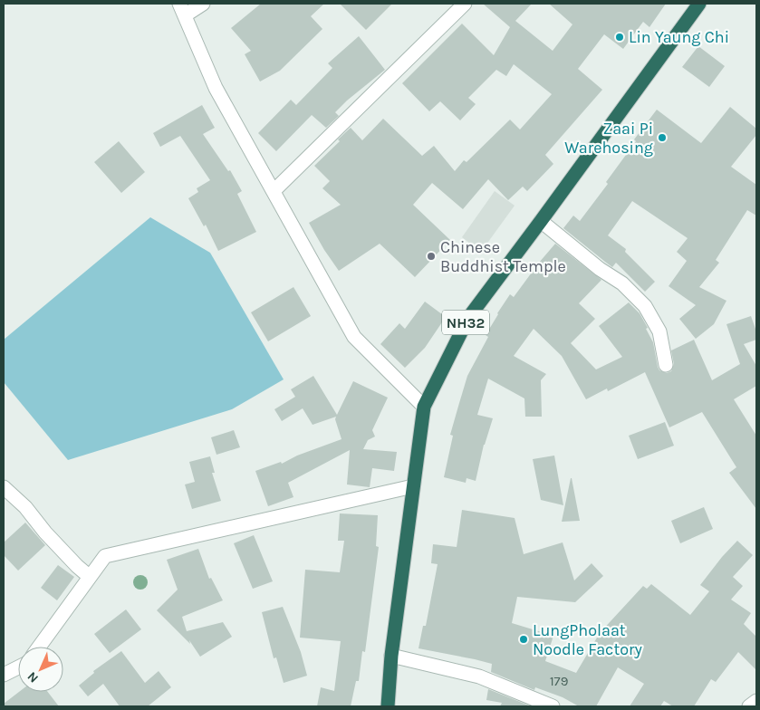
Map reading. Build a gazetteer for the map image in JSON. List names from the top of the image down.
{
  "streets": {
    "highway": ["NH32"]
  },
  "places": [
    "Lin Yaung Chi",
    "Zaai Pi Warehosing",
    "Chinese Buddhist Temple",
    "LungPholaat Noodle Factory"
  ],
  "house_numbers": ["179"],
  "north": "bottom left"
}
